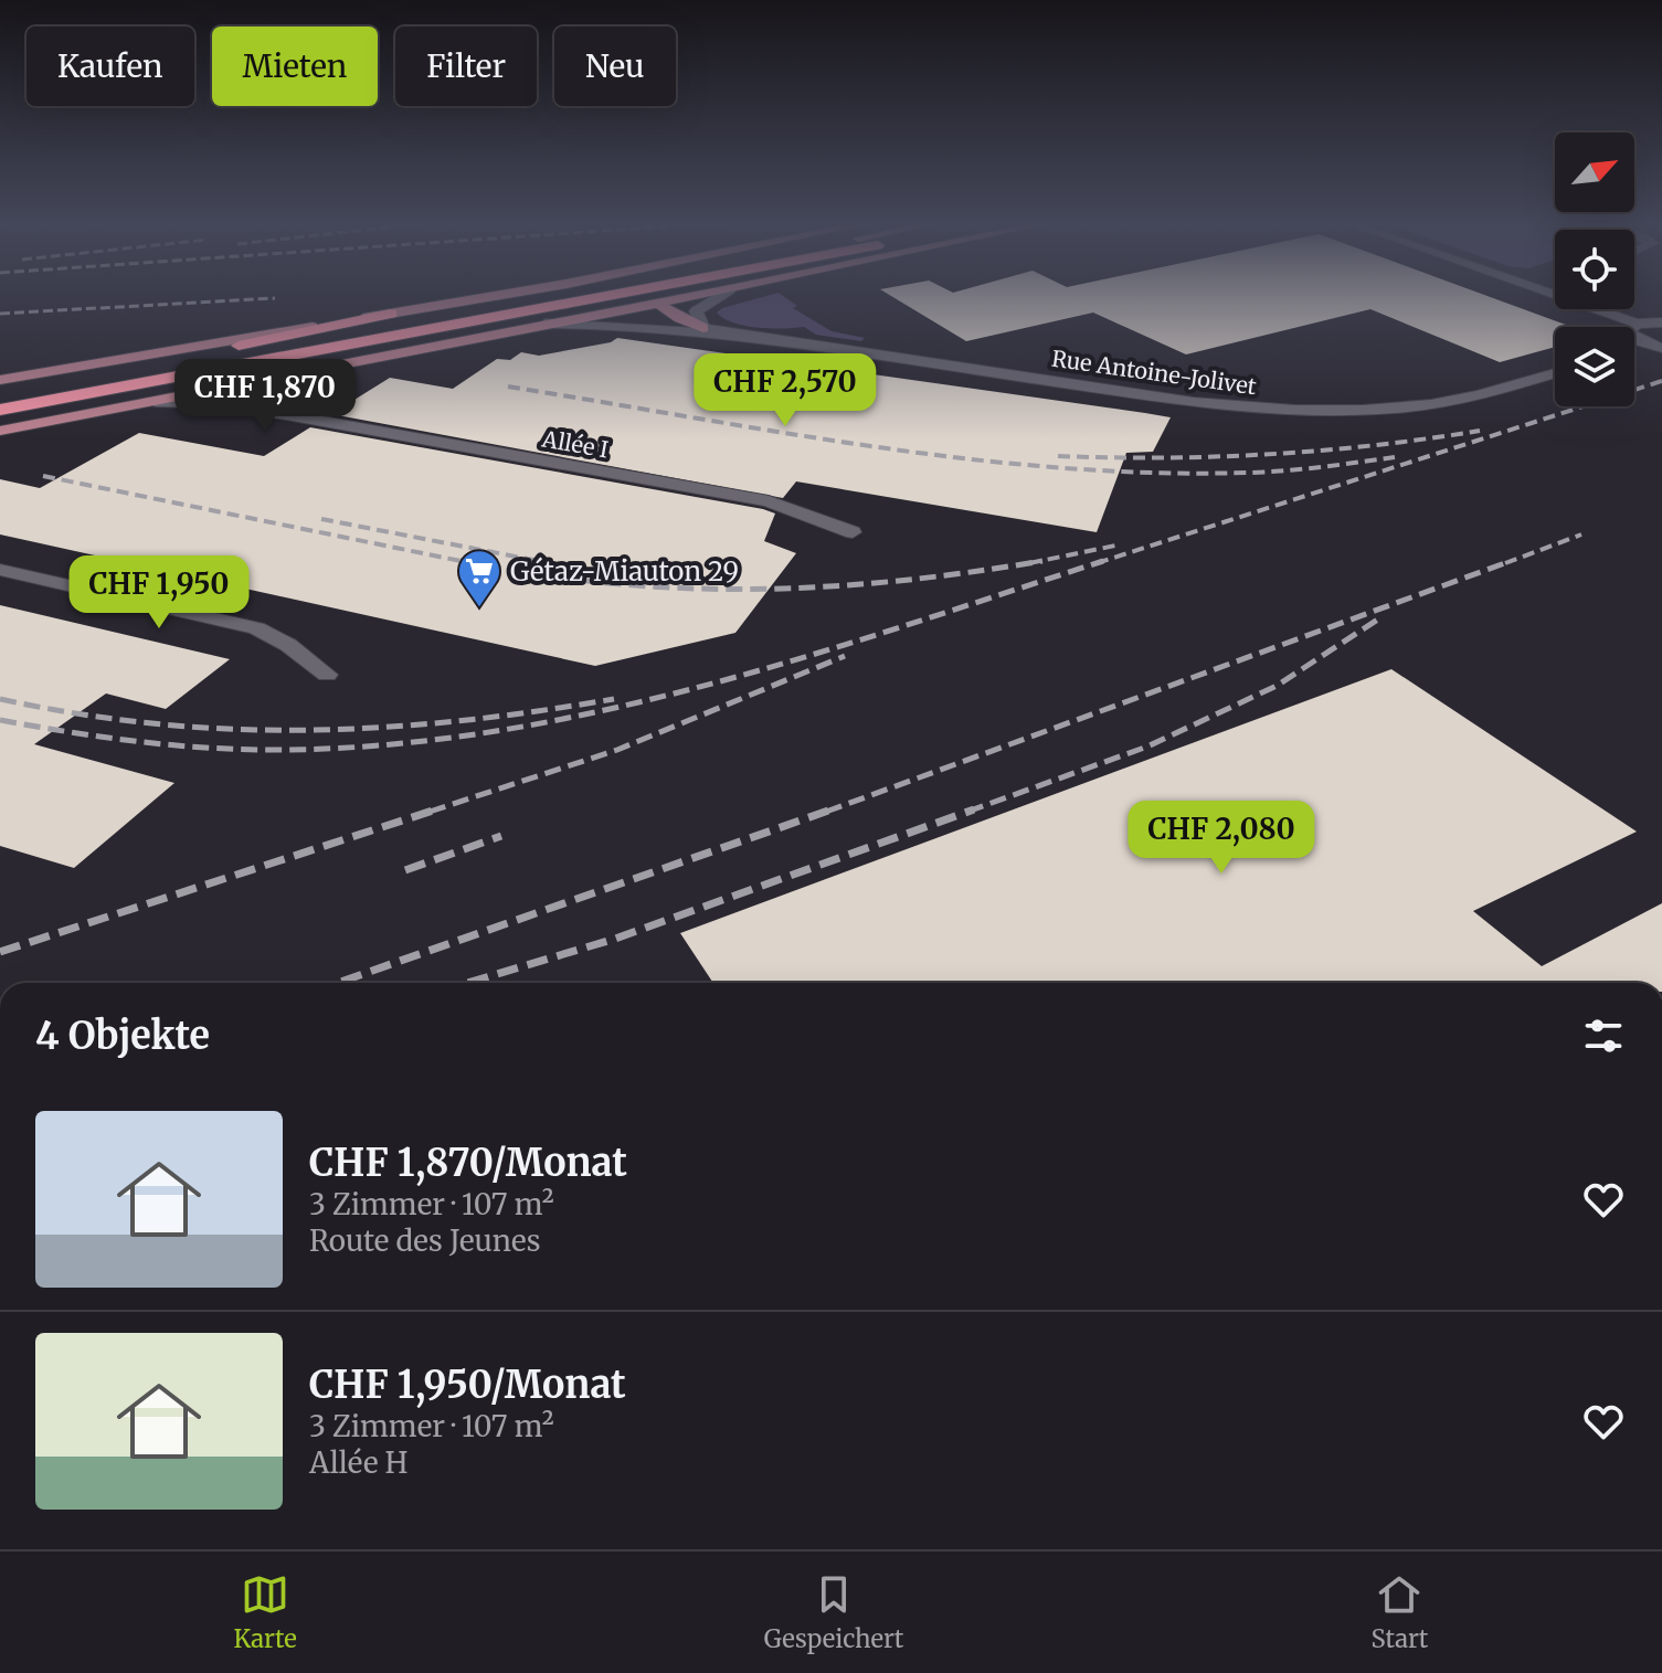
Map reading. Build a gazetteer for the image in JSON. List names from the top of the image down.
{
  "streets": {
    "street": ["Rue Antoine-Jolivet", "Allée I"]
  },
  "places": {
    "supermarket": ["Gétaz-Miauton 29"]
  },
  "north": "top right",
  "page": {
    "chip": [
      "Kaufen",
      "Mieten",
      "Filter",
      "Neu"
    ],
    "price": [
      "CHF 2,570",
      "CHF 1,870",
      "CHF 1,950",
      "CHF 2,080"
    ],
    "heading": "4 Objekte",
    "list": [
      {
        "name": "CHF 1,870/Monat",
        "note": "3 Zimmer · 107 m² · Route des Jeunes"
      },
      {
        "name": "CHF 1,950/Monat",
        "note": "3 Zimmer · 107 m² · Allée H"
      }
    ],
    "tabs": ["Karte", "Gespeichert", "Start"]
  }
}
